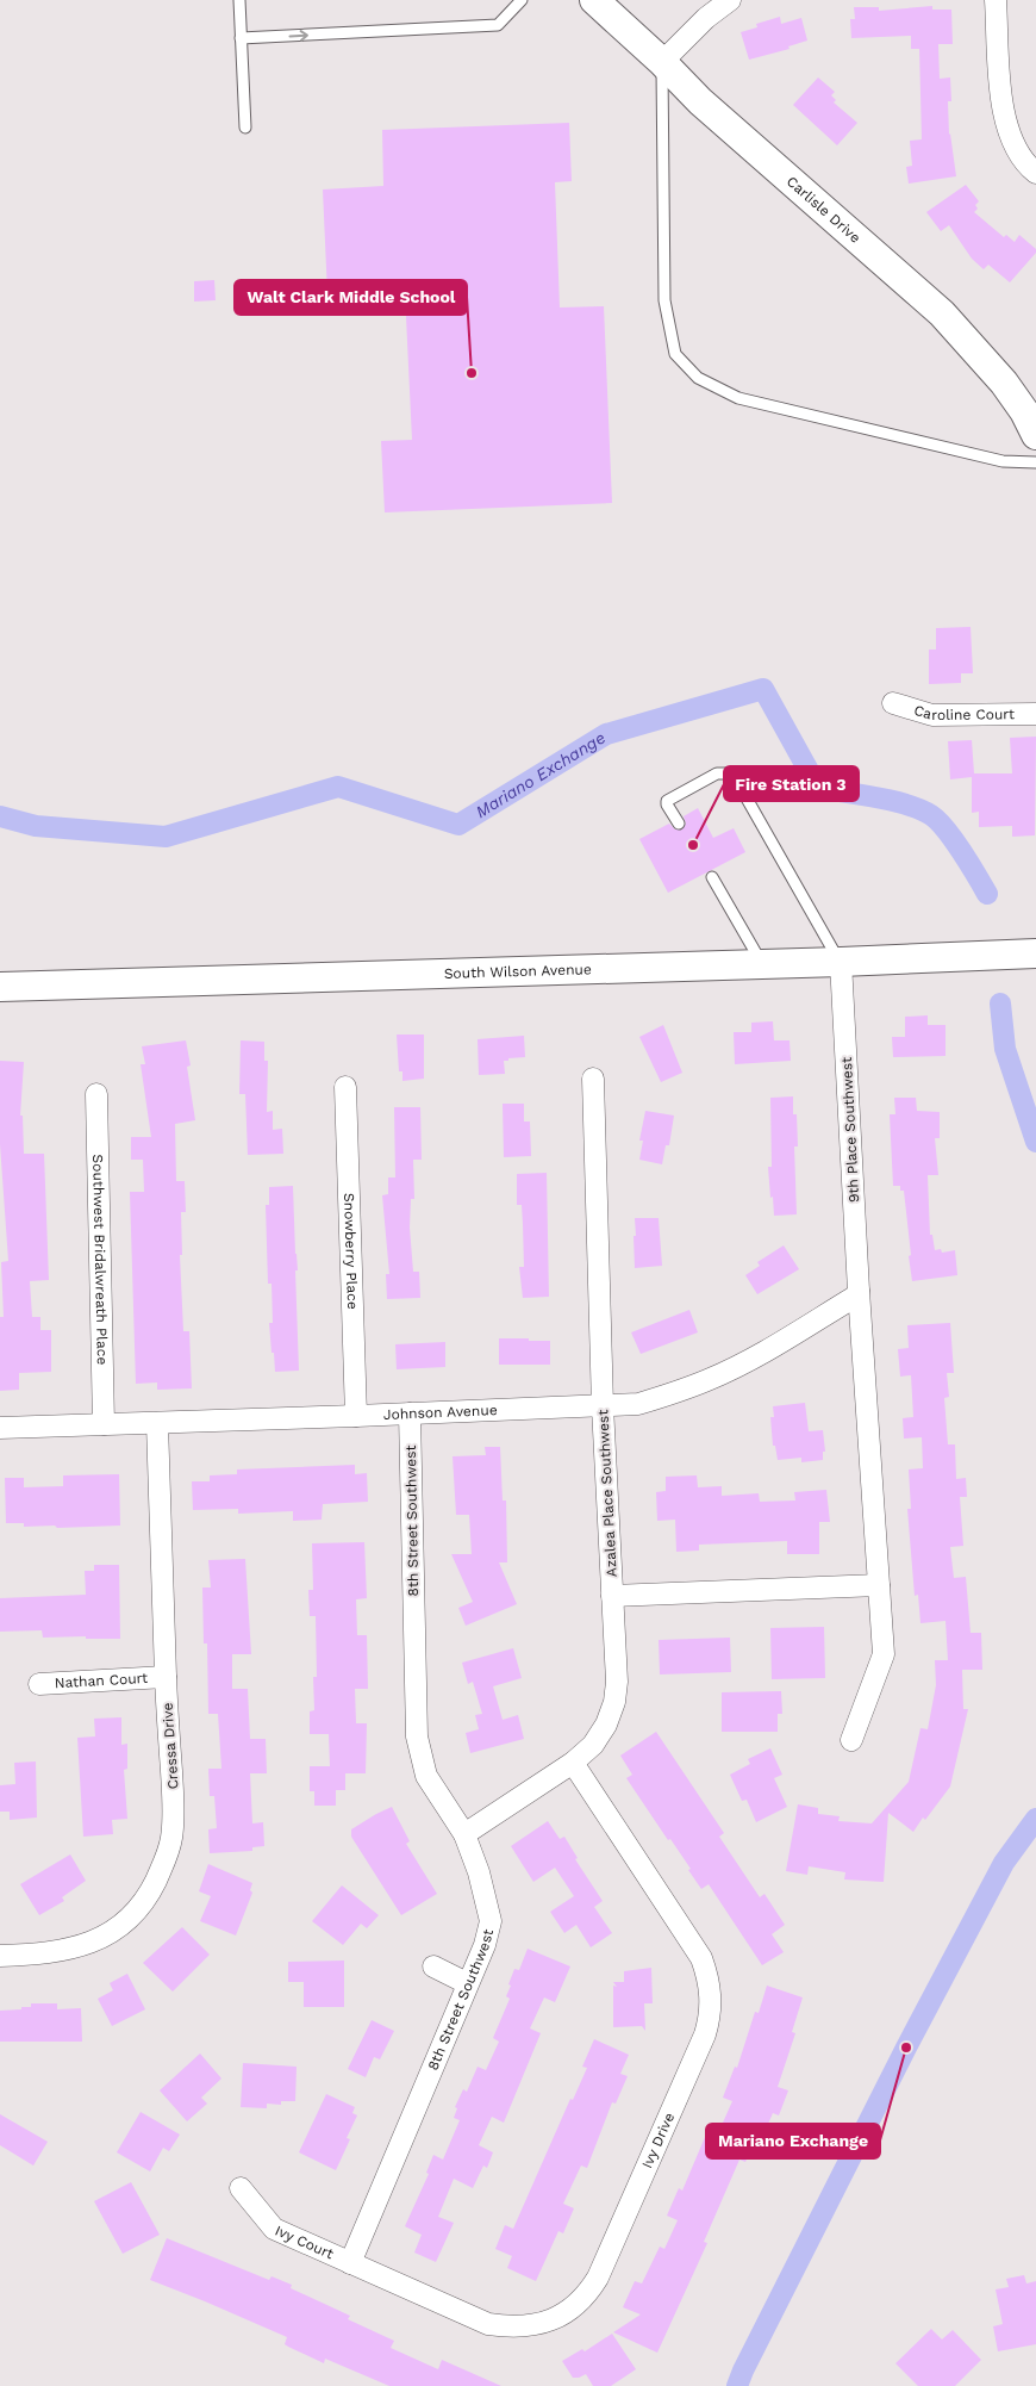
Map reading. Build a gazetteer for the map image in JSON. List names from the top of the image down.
{
  "streets": {
    "main road": ["Carlisle Drive", "South Wilson Avenue"],
    "street": [
      "Caroline Court",
      "9th Place Southwest",
      "Snowberry Place",
      "Southwest Bridalwreath Place",
      "Johnson Avenue",
      "Azalea Place Southwest",
      "8th Street Southwest",
      "Nathan Court",
      "Cressa Drive",
      "Ivy Drive",
      "Ivy Court"
    ]
  },
  "crossings": [
    ["South Wilson Avenue", "9th Place Southwest"],
    ["9th Place Southwest", "Johnson Avenue"],
    ["Snowberry Place", "Johnson Avenue"],
    ["Southwest Bridalwreath Place", "Johnson Avenue"],
    ["Johnson Avenue", "Azalea Place Southwest"],
    ["Johnson Avenue", "8th Street Southwest"],
    ["Johnson Avenue", "Cressa Drive"],
    ["Azalea Place Southwest", "8th Street Southwest"],
    ["Azalea Place Southwest", "Ivy Drive"],
    ["8th Street Southwest", "Ivy Drive"],
    ["8th Street Southwest", "Ivy Court"],
    ["Nathan Court", "Cressa Drive"],
    ["Ivy Drive", "Ivy Court"]
  ],
  "water": ["Mariano Exchange"],
  "places": ["Walt Clark Middle School", "Fire Station 3", "Mariano Exchange"]
}
